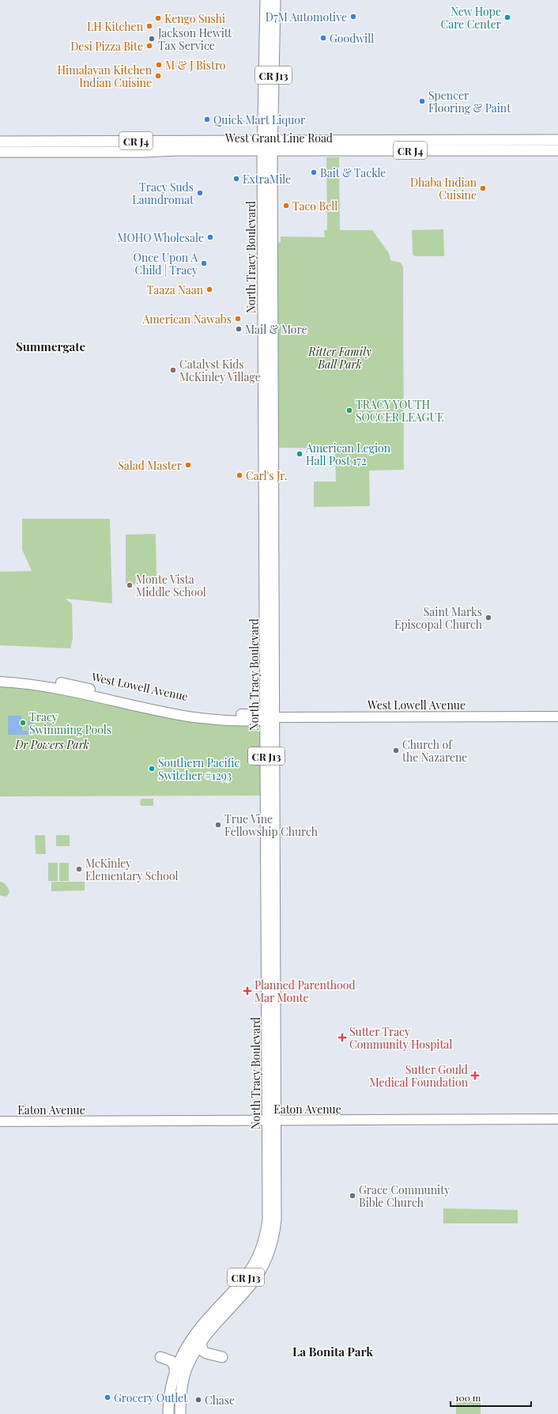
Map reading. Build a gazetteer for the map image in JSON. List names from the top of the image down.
{
  "streets": {
    "main road": [
      "CR J13",
      "West Grant Line Road",
      "CR J4",
      "North Tracy Boulevard"
    ],
    "street": ["West Lowell Avenue", "Eaton Avenue"]
  },
  "crossings": [
    ["West Grant Line Road", "North Tracy Boulevard"],
    ["North Tracy Boulevard", "West Lowell Avenue"],
    ["North Tracy Boulevard", "Eaton Avenue"]
  ],
  "districts": ["Summergate", "La Bonita Park"],
  "parks": ["Ritter Family Ball Park", "Dr Powers Park"],
  "places": {
    "other": [
      "D7M Automotive",
      "New Hope Care Center",
      "Kengo Sushi",
      "LH Kitchen",
      "Goodwill",
      "Jackson Hewitt Tax Service",
      "Desi Pizza Bite",
      "M & J Bistro",
      "Himalayan Kitchen Indian Cuisine",
      "Spencer Flooring & Paint",
      "Quick Mart Liquor",
      "Bait & Tackle",
      "ExtraMile",
      "Dhaba Indian Cuisine",
      "Tracy Suds Laundromat",
      "Taco Bell",
      "MOHO Wholesale",
      "Once Upon A Child | Tracy",
      "Taaza Naan",
      "American Nawabs",
      "Mail & More",
      "Catalyst Kids McKinley Village",
      "TRACY YOUTH SOCCER LEAGUE",
      "American Legion Hall Post 172",
      "Salad Master",
      "Carl's Jr.",
      "Monte Vista Middle School",
      "Saint Marks Episcopal Church",
      "Tracy Swimming Pools",
      "Church of the Nazarene",
      "Southern Pacific Switcher #1293",
      "True Vine Fellowship Church",
      "McKinley Elementary School",
      "Grace Community Bible Church",
      "Grocery Outlet",
      "Chase"
    ],
    "health": ["Planned Parenthood Mar Monte", "Sutter Tracy Community Hospital", "Sutter Gould Medical Foundation"]
  },
  "scale_bar": "100 m"
}
